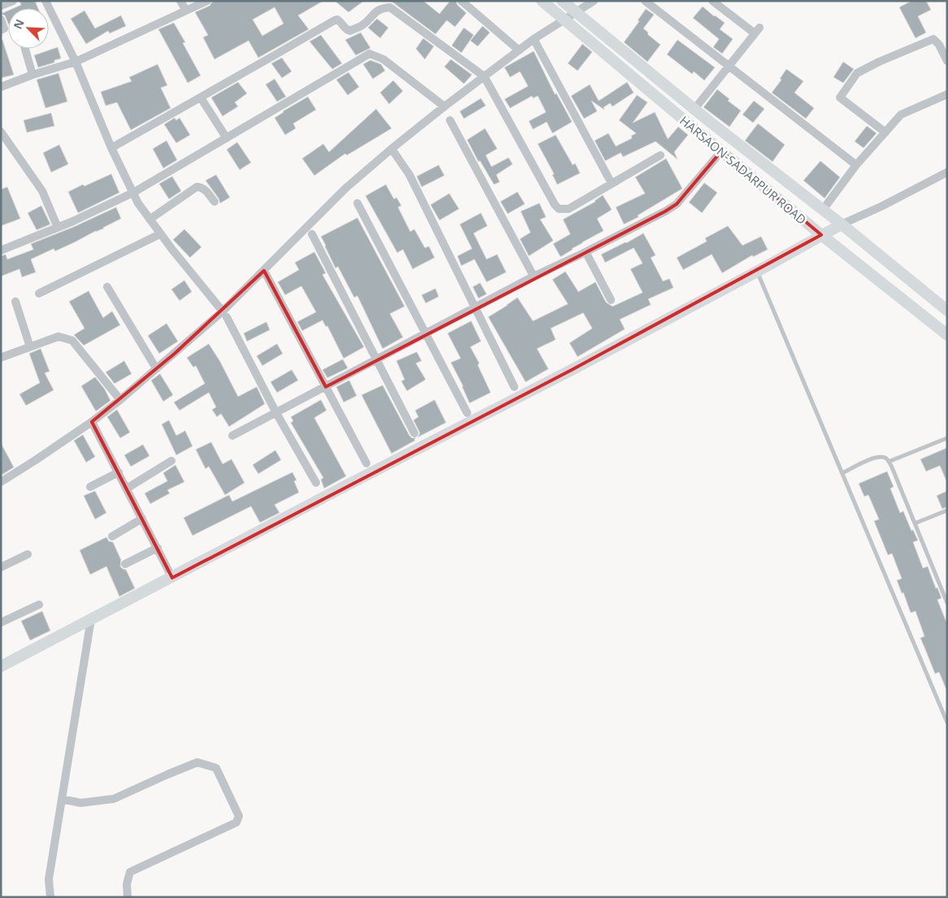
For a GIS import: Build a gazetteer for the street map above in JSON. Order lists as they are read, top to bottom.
{
  "streets": {
    "street": ["HARSAON-SADARPUR ROAD"]
  },
  "north": "top left"
}
